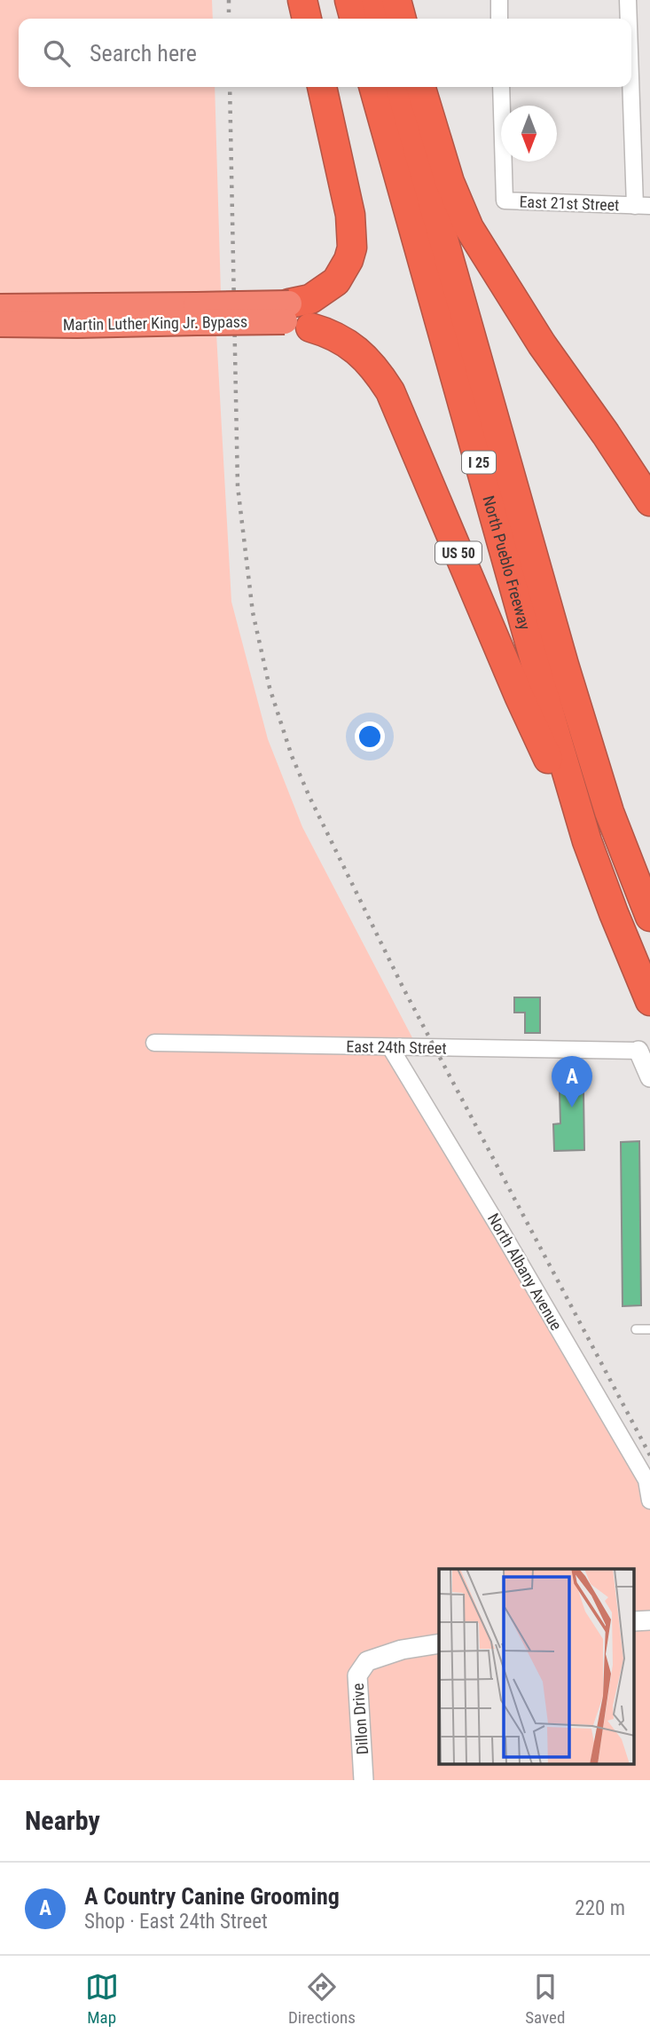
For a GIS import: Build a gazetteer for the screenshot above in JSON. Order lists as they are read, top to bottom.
{
  "streets": {
    "highway": [
      "Martin Luther King Jr. Bypass",
      "I 25",
      "US 50",
      "North Pueblo Freeway"
    ],
    "street": [
      "East 21st Street",
      "East 24th Street",
      "North Albany Avenue",
      "Dillon Drive"
    ]
  },
  "crossings": [
    ["Martin Luther King Jr. Bypass", "US 50"],
    ["US 50", "North Pueblo Freeway"],
    ["East 24th Street", "North Albany Avenue"]
  ],
  "north": "bottom",
  "page": {
    "search": "Search here",
    "pins": "A",
    "heading": "Nearby",
    "list": [
      {
        "mark": "A",
        "name": "A Country Canine Grooming",
        "note": "Shop · East 24th Street",
        "value": "220 m"
      }
    ],
    "nav": ["Map", "Directions", "Saved"]
  }
}
